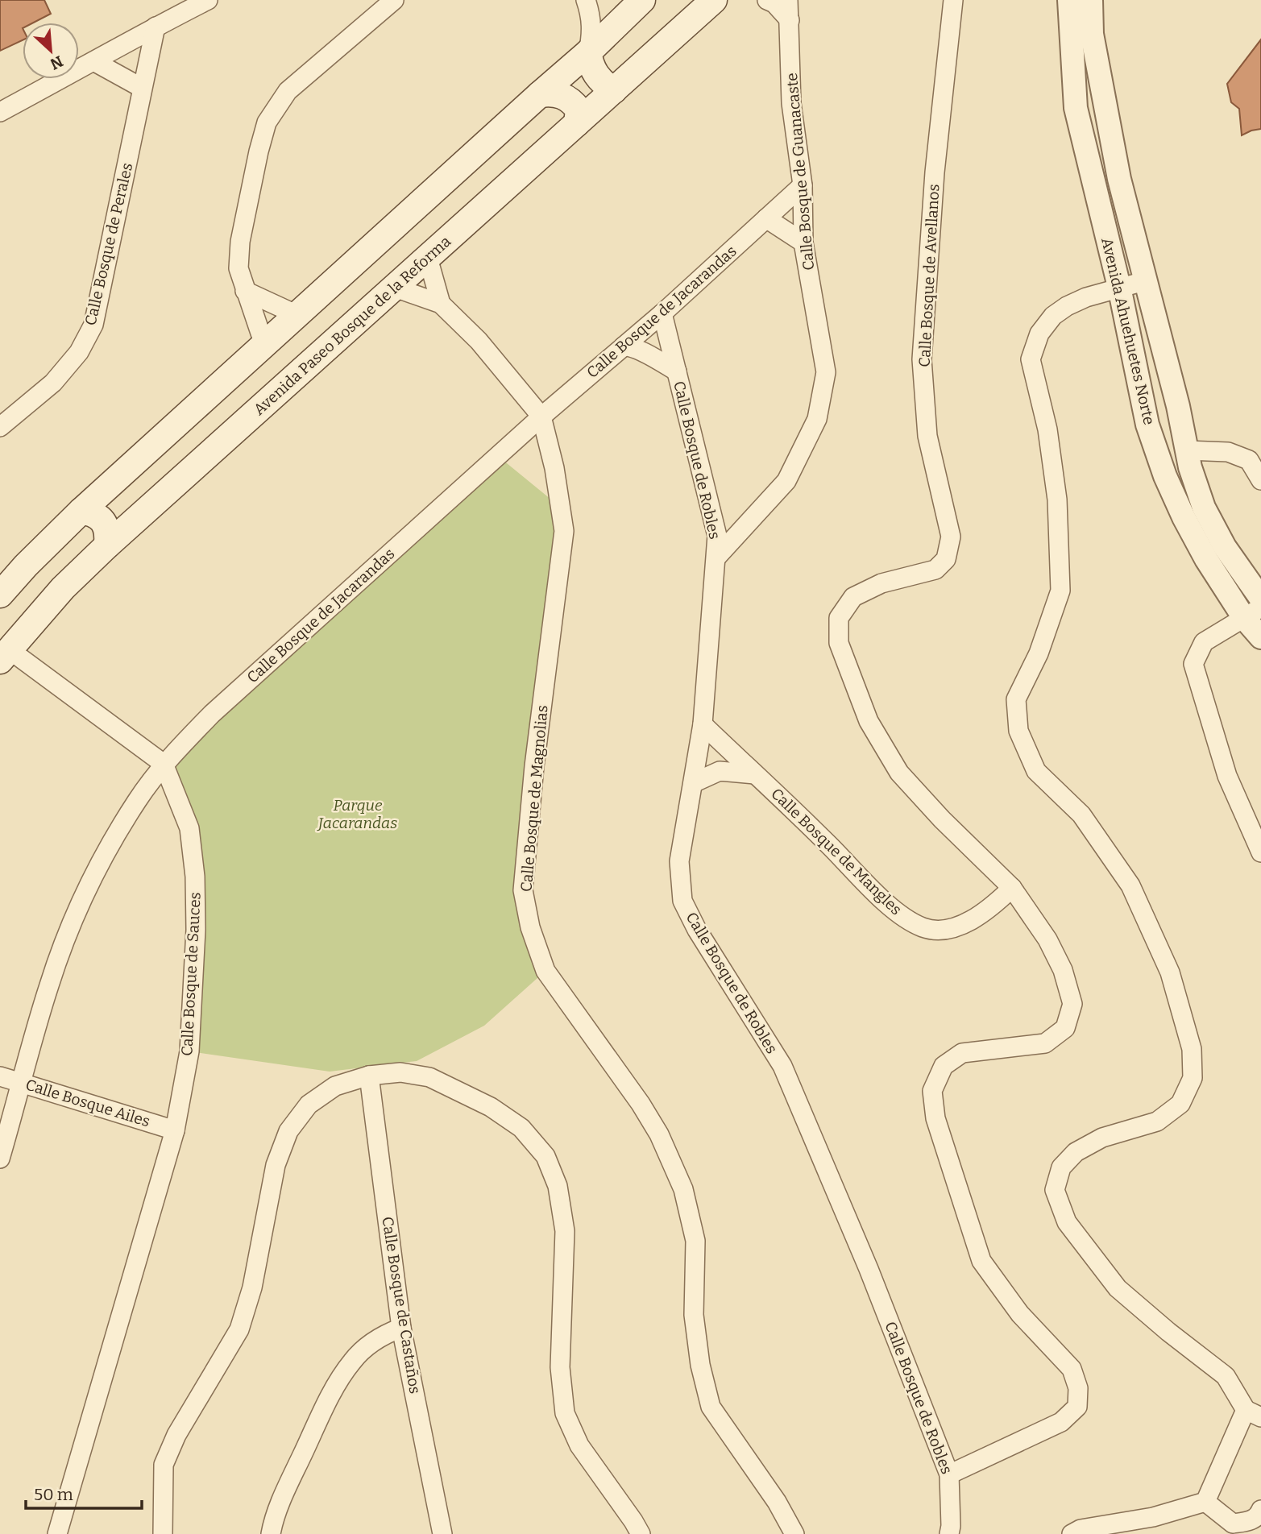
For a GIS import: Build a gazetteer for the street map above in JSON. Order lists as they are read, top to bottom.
{
  "streets": {
    "main road": ["Avenida Paseo Bosque de la Reforma"],
    "street": [
      "Calle Bosque de Guanacaste",
      "Calle Bosque de Perales",
      "Calle Bosque de Avellanos",
      "Calle Bosque de Jacarandas",
      "Avenida Ahuehuetes Norte",
      "Calle Bosque de Robles",
      "Calle Bosque de Magnolias",
      "Calle Bosque de Mangles",
      "Calle Bosque de Sauces",
      "Calle Bosque Ailes",
      "Calle Bosque de Castaños"
    ]
  },
  "crossings": [
    ["Calle Bosque de Guanacaste", "Calle Bosque de Jacarandas"],
    ["Calle Bosque de Guanacaste", "Calle Bosque de Robles"],
    ["Calle Bosque de Avellanos", "Calle Bosque de Robles"],
    ["Calle Bosque de Avellanos", "Calle Bosque de Mangles"],
    ["Calle Bosque de Jacarandas", "Calle Bosque de Robles"],
    ["Calle Bosque de Jacarandas", "Calle Bosque de Magnolias"],
    ["Calle Bosque de Jacarandas", "Calle Bosque de Sauces"],
    ["Calle Bosque de Jacarandas", "Calle Bosque Ailes"],
    ["Avenida Paseo Bosque de la Reforma", "Calle Bosque de Magnolias"],
    ["Calle Bosque de Robles", "Calle Bosque de Mangles"],
    ["Calle Bosque de Sauces", "Calle Bosque Ailes"]
  ],
  "parks": ["Parque Jacarandas"],
  "scale_bar": "50 m",
  "north": "bottom right"
}
